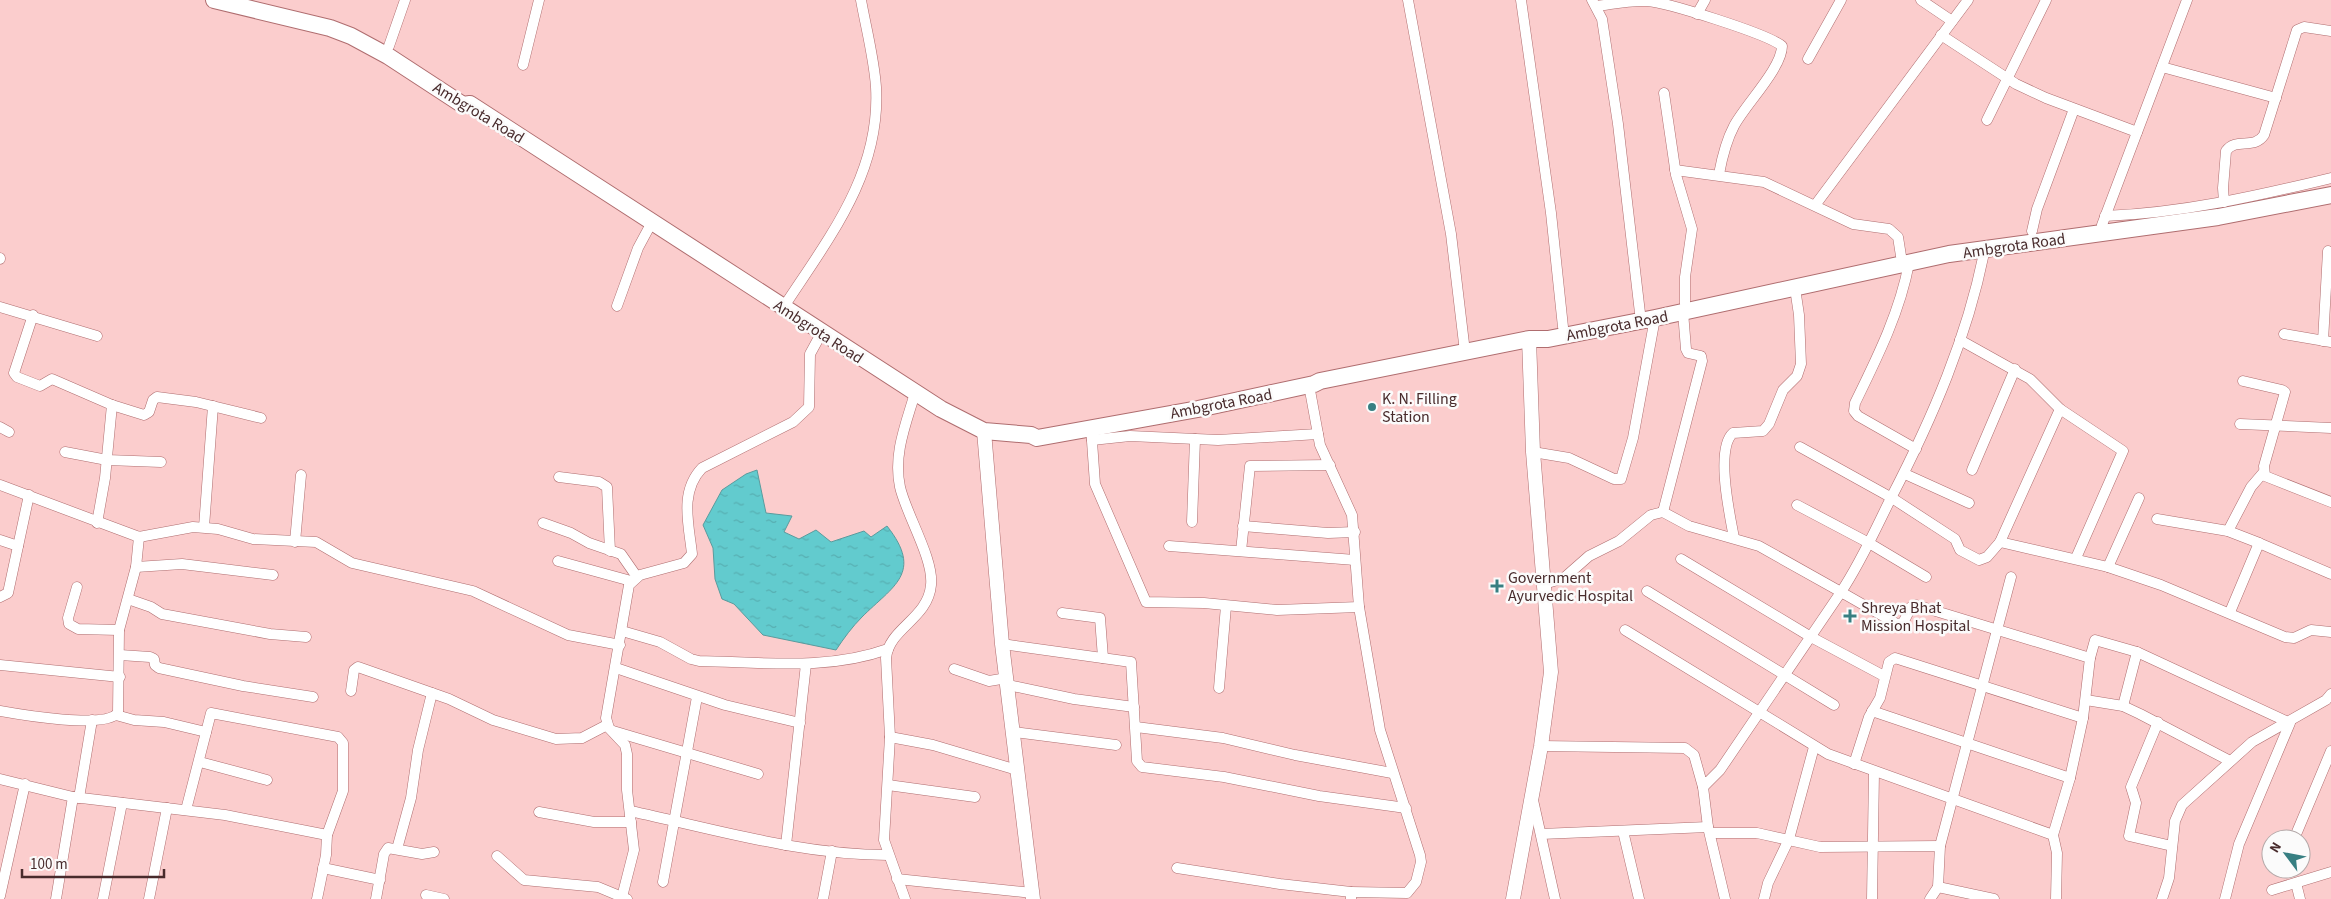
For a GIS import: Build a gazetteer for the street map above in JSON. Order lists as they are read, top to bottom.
{
  "streets": {
    "main road": ["Ambgrota Road"]
  },
  "places": {
    "other": ["K. N. Filling Station"],
    "health": ["Government Ayurvedic Hospital", "Shreya Bhat Mission Hospital"]
  },
  "scale_bar": "100 m",
  "north": "top left"
}
